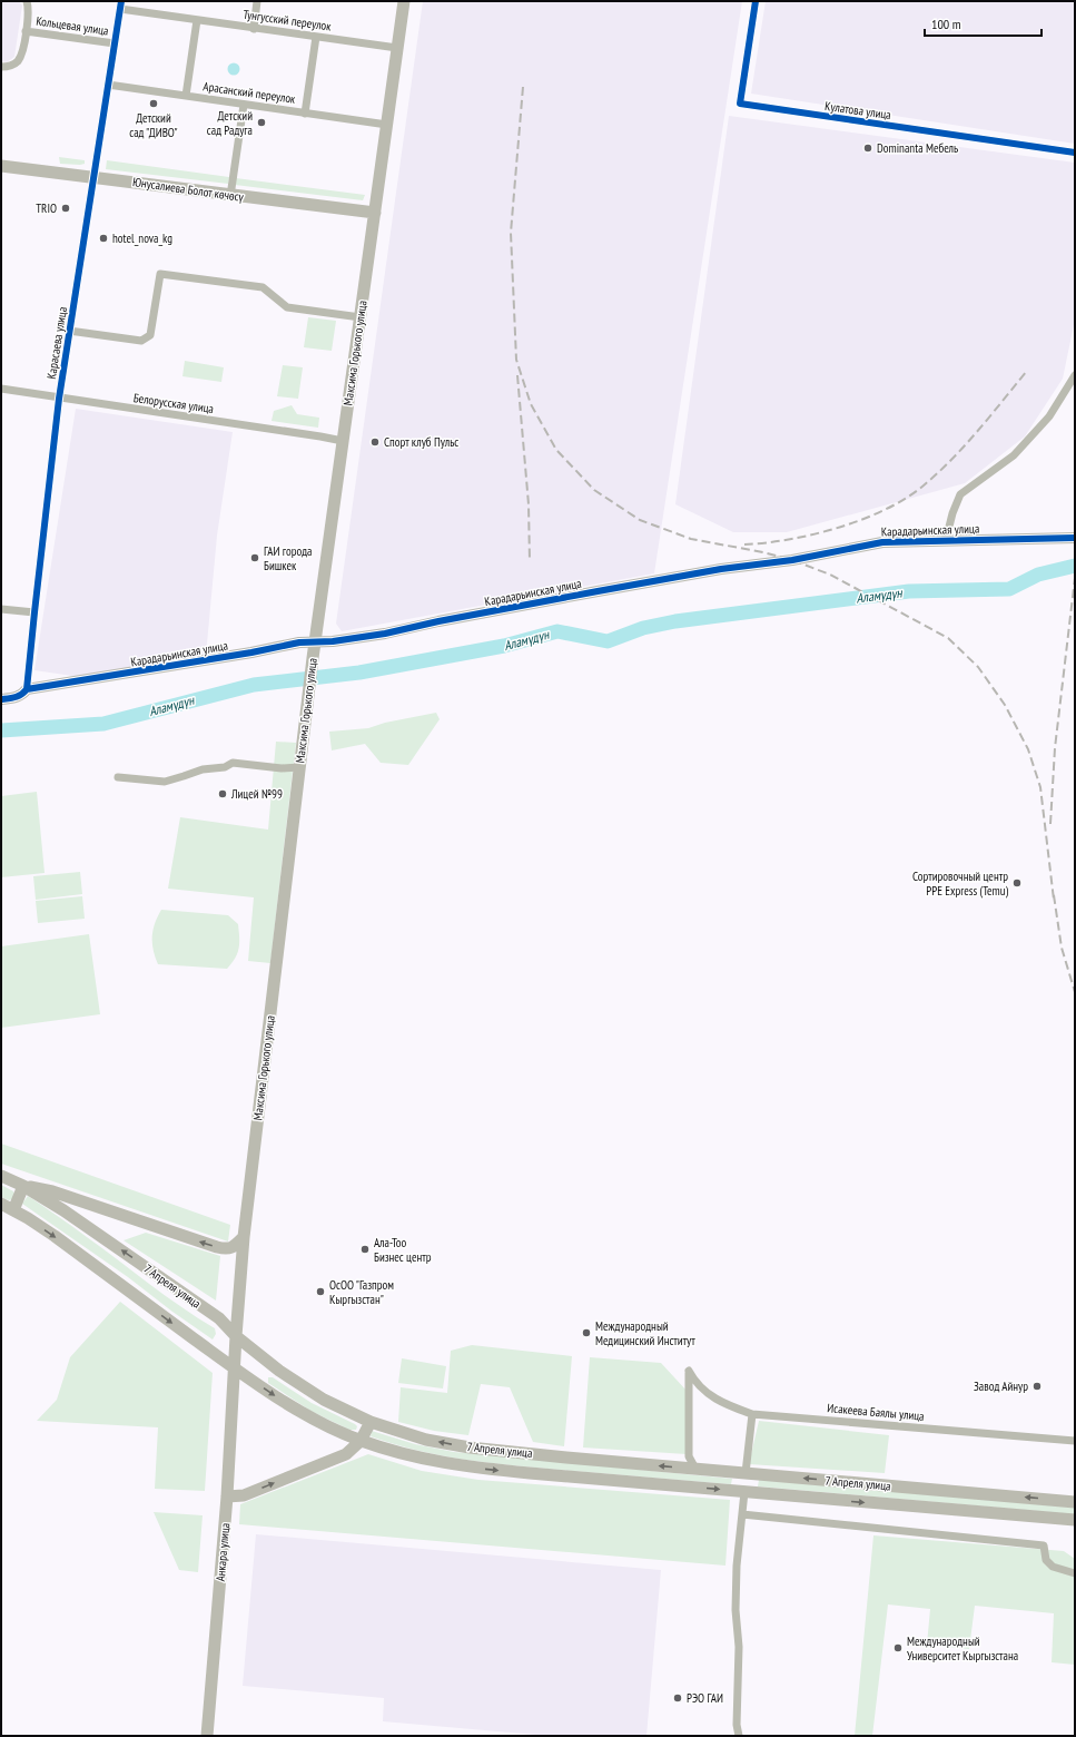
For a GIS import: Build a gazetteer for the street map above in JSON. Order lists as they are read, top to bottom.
{
  "streets": {
    "main road": [
      "Юнусалиева Болот көчөсү",
      "Максима Горького улица",
      "7 Апреля улица",
      "Анкара улица"
    ],
    "street": [
      "Тунгусский переулок",
      "Кольцевая улица",
      "Арасанский переулок",
      "Кулатова улица",
      "Карасаева улица",
      "Белорусская улица",
      "Карадарьинская улица",
      "Исакеева Баялы улица"
    ]
  },
  "crossings": [
    ["Тунгусский переулок", "Карасаева улица"],
    ["Тунгусский переулок", "Максима Горького улица"],
    ["Кольцевая улица", "Карасаева улица"],
    ["Арасанский переулок", "Карасаева улица"],
    ["Арасанский переулок", "Максима Горького улица"],
    ["Юнусалиева Болот көчөсү", "Карасаева улица"],
    ["Юнусалиева Болот көчөсү", "Максима Горького улица"],
    ["Карасаева улица", "Белорусская улица"],
    ["Карасаева улица", "Карадарьинская улица"],
    ["Максима Горького улица", "Белорусская улица"],
    ["Максима Горького улица", "Карадарьинская улица"],
    ["Максима Горького улица", "7 Апреля улица"],
    ["Максима Горького улица", "Анкара улица"],
    ["7 Апреля улица", "Исакеева Баялы улица"],
    ["7 Апреля улица", "Анкара улица"]
  ],
  "water": ["Аламүдүн"],
  "places": [
    "Детский сад \"ДИВО\"",
    "Детский сад Радуга",
    "Dominanta Мебель",
    "TRIO",
    "hotel_nova_kg",
    "Спорт клуб Пульс",
    "ГАИ города Бишкек",
    "Лицей №99",
    "Сортировочный центр PPE Express (Temu)",
    "Ала-Тоо Бизнес центр",
    "ОсОО \"Газпром Кыргызстан\"",
    "Международный Медицинский Институт",
    "Завод Айнур",
    "Международный Университет Кыргызстана",
    "РЭО ГАИ"
  ],
  "scale_bar": "100 m"
}
